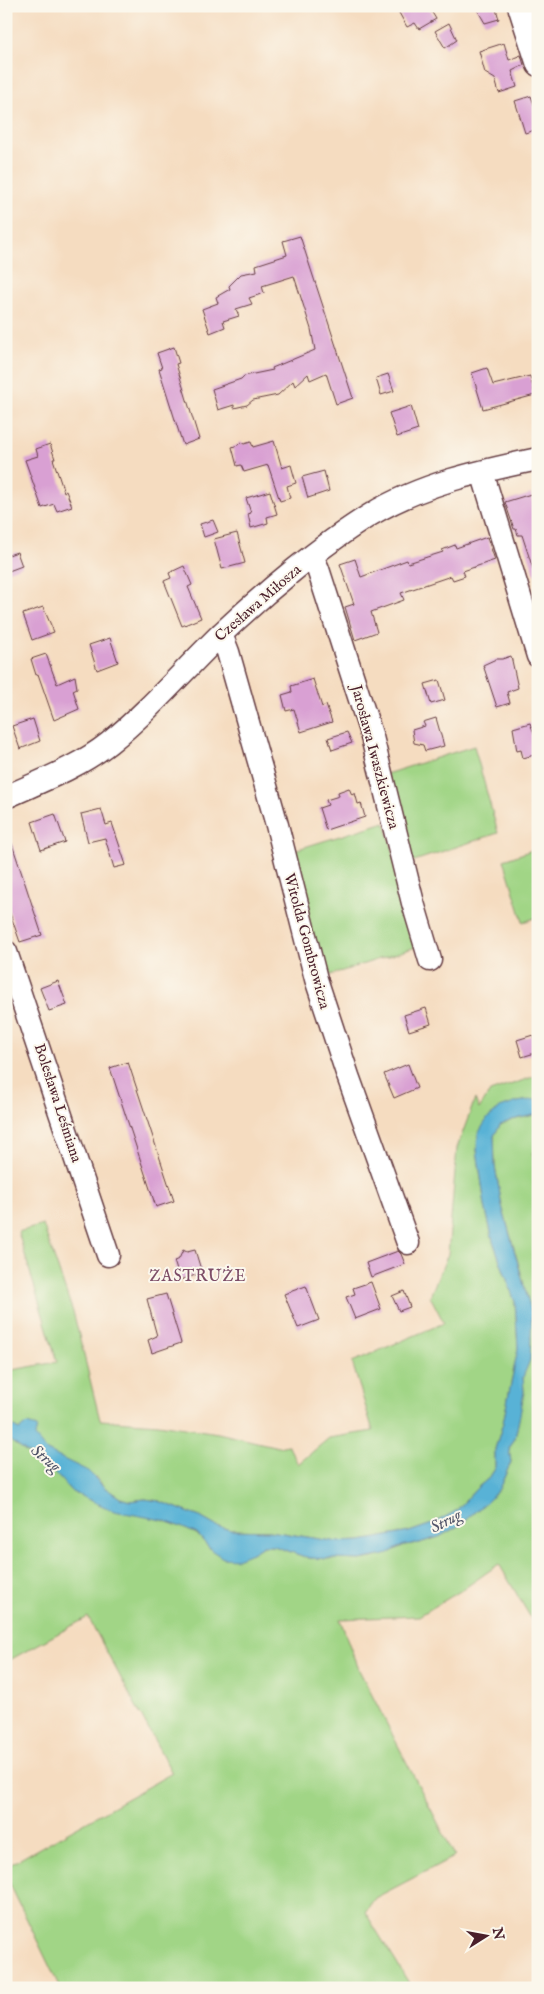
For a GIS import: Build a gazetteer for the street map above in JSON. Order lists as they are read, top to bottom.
{
  "streets": {
    "street": [
      "Czesława Miłosza",
      "Jarosława Iwaszkiewicza",
      "Witolda Gombrowicza",
      "Bolesława Leśmiana"
    ]
  },
  "crossings": [
    ["Czesława Miłosza", "Jarosława Iwaszkiewicza"],
    ["Czesława Miłosza", "Witolda Gombrowicza"]
  ],
  "districts": ["ZASTRUŻE"],
  "water": ["Strug"],
  "north": "right"
}
